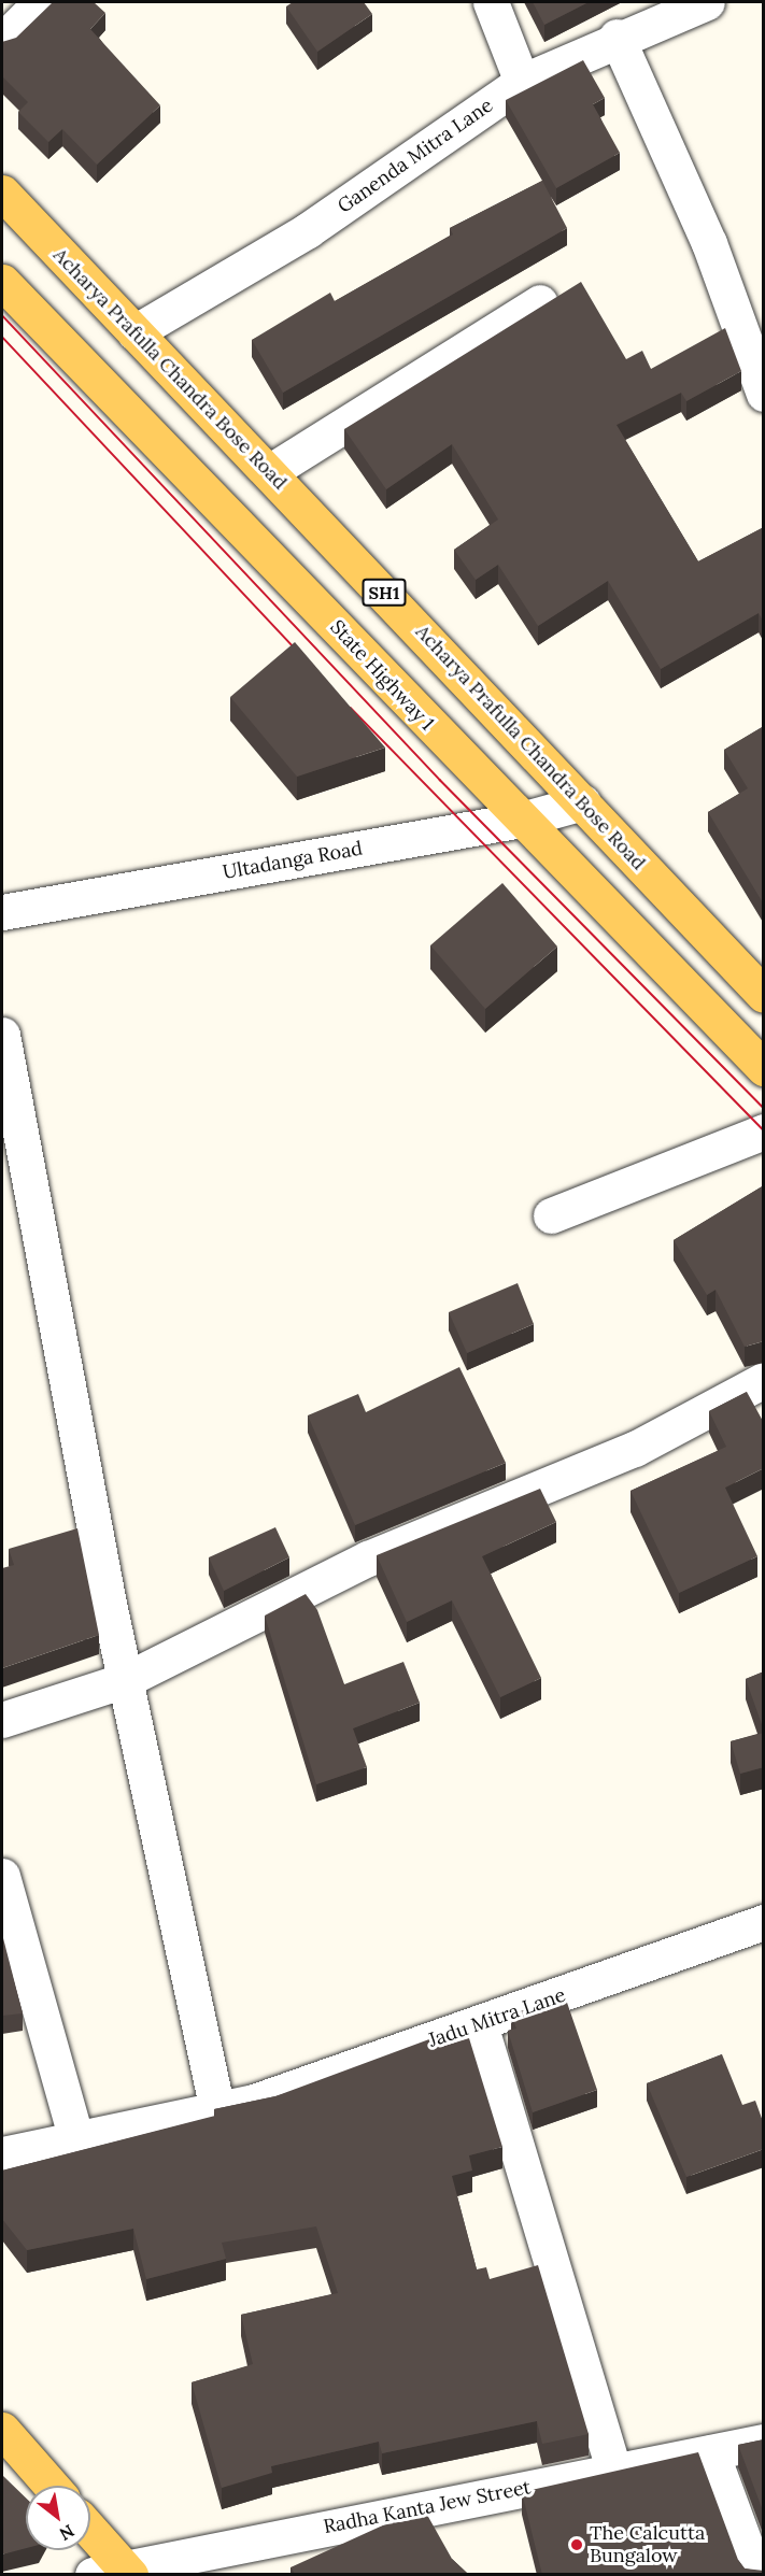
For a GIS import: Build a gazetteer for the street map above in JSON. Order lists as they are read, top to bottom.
{
  "streets": {
    "main road": ["Acharya Prafulla Chandra Bose Road", "SH1", "State Highway 1"],
    "street": [
      "Ganenda Mitra Lane",
      "Ultadanga Road",
      "Jadu Mitra Lane",
      "Radha Kanta Jew Street"
    ]
  },
  "crossings": [
    ["Ganenda Mitra Lane", "Acharya Prafulla Chandra Bose Road"],
    ["Acharya Prafulla Chandra Bose Road", "Ultadanga Road"],
    ["State Highway 1", "Ultadanga Road"]
  ],
  "places": ["The Calcutta Bungalow"],
  "north": "bottom right"
}
